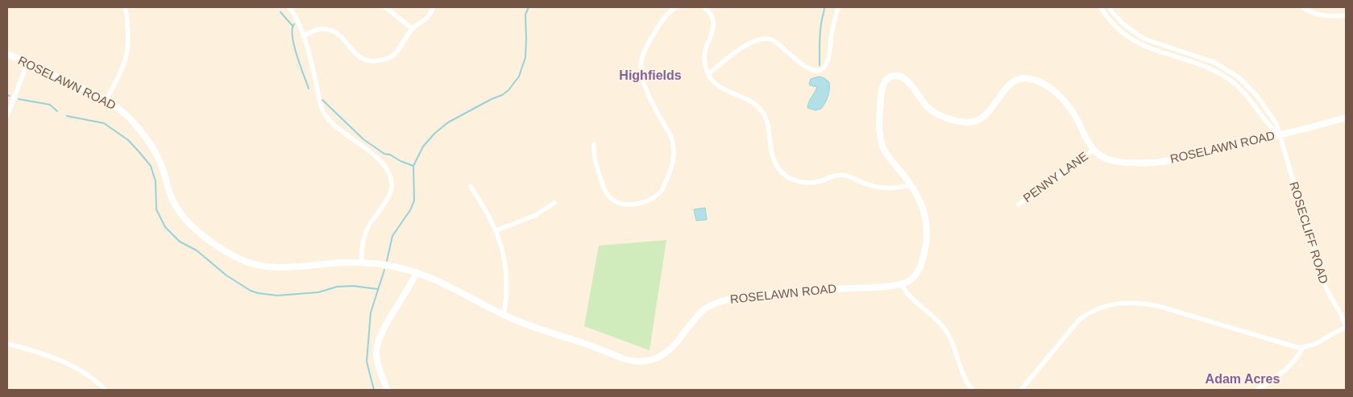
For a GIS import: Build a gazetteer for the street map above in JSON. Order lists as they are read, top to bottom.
{
  "streets": {
    "street": ["ROSELAWN ROAD", "PENNY LANE", "ROSECLIFF ROAD"]
  },
  "crossings": [
    ["ROSELAWN ROAD", "PENNY LANE"],
    ["ROSELAWN ROAD", "ROSECLIFF ROAD"]
  ],
  "districts": ["Highfields", "Adam Acres"]
}
